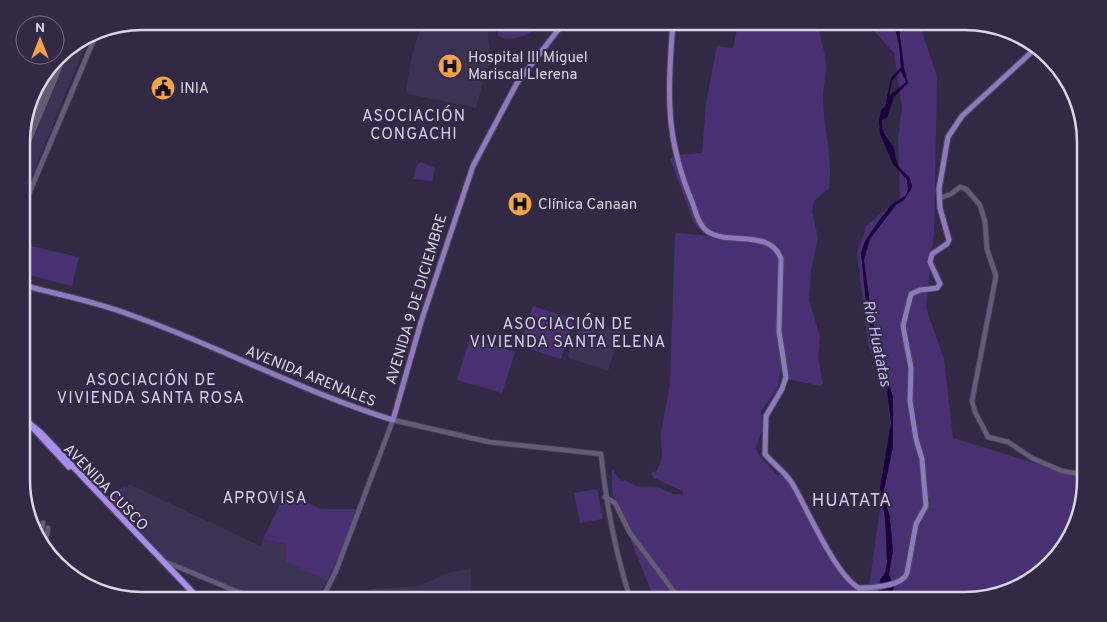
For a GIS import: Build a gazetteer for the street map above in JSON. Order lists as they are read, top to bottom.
{
  "streets": {
    "highway": ["AVENIDA CUSCO"],
    "main road": ["AVENIDA 9 DE DICIEMBRE", "AVENIDA ARENALES"]
  },
  "crossings": [
    ["AVENIDA 9 DE DICIEMBRE", "AVENIDA ARENALES"]
  ],
  "districts": [
    "ASOCIACIÓN CONGACHI",
    "ASOCIACIÓN DE VIVIENDA SANTA ELENA",
    "ASOCIACIÓN DE VIVIENDA SANTA ROSA",
    "APROVISA",
    "HUATATA"
  ],
  "water": ["Rio Huatatas"],
  "places": {
    "hospital": ["Hospital III Miguel Mariscal Llerena", "Clínica Canaan"],
    "public building": ["INIA"]
  },
  "north": "top"
}
